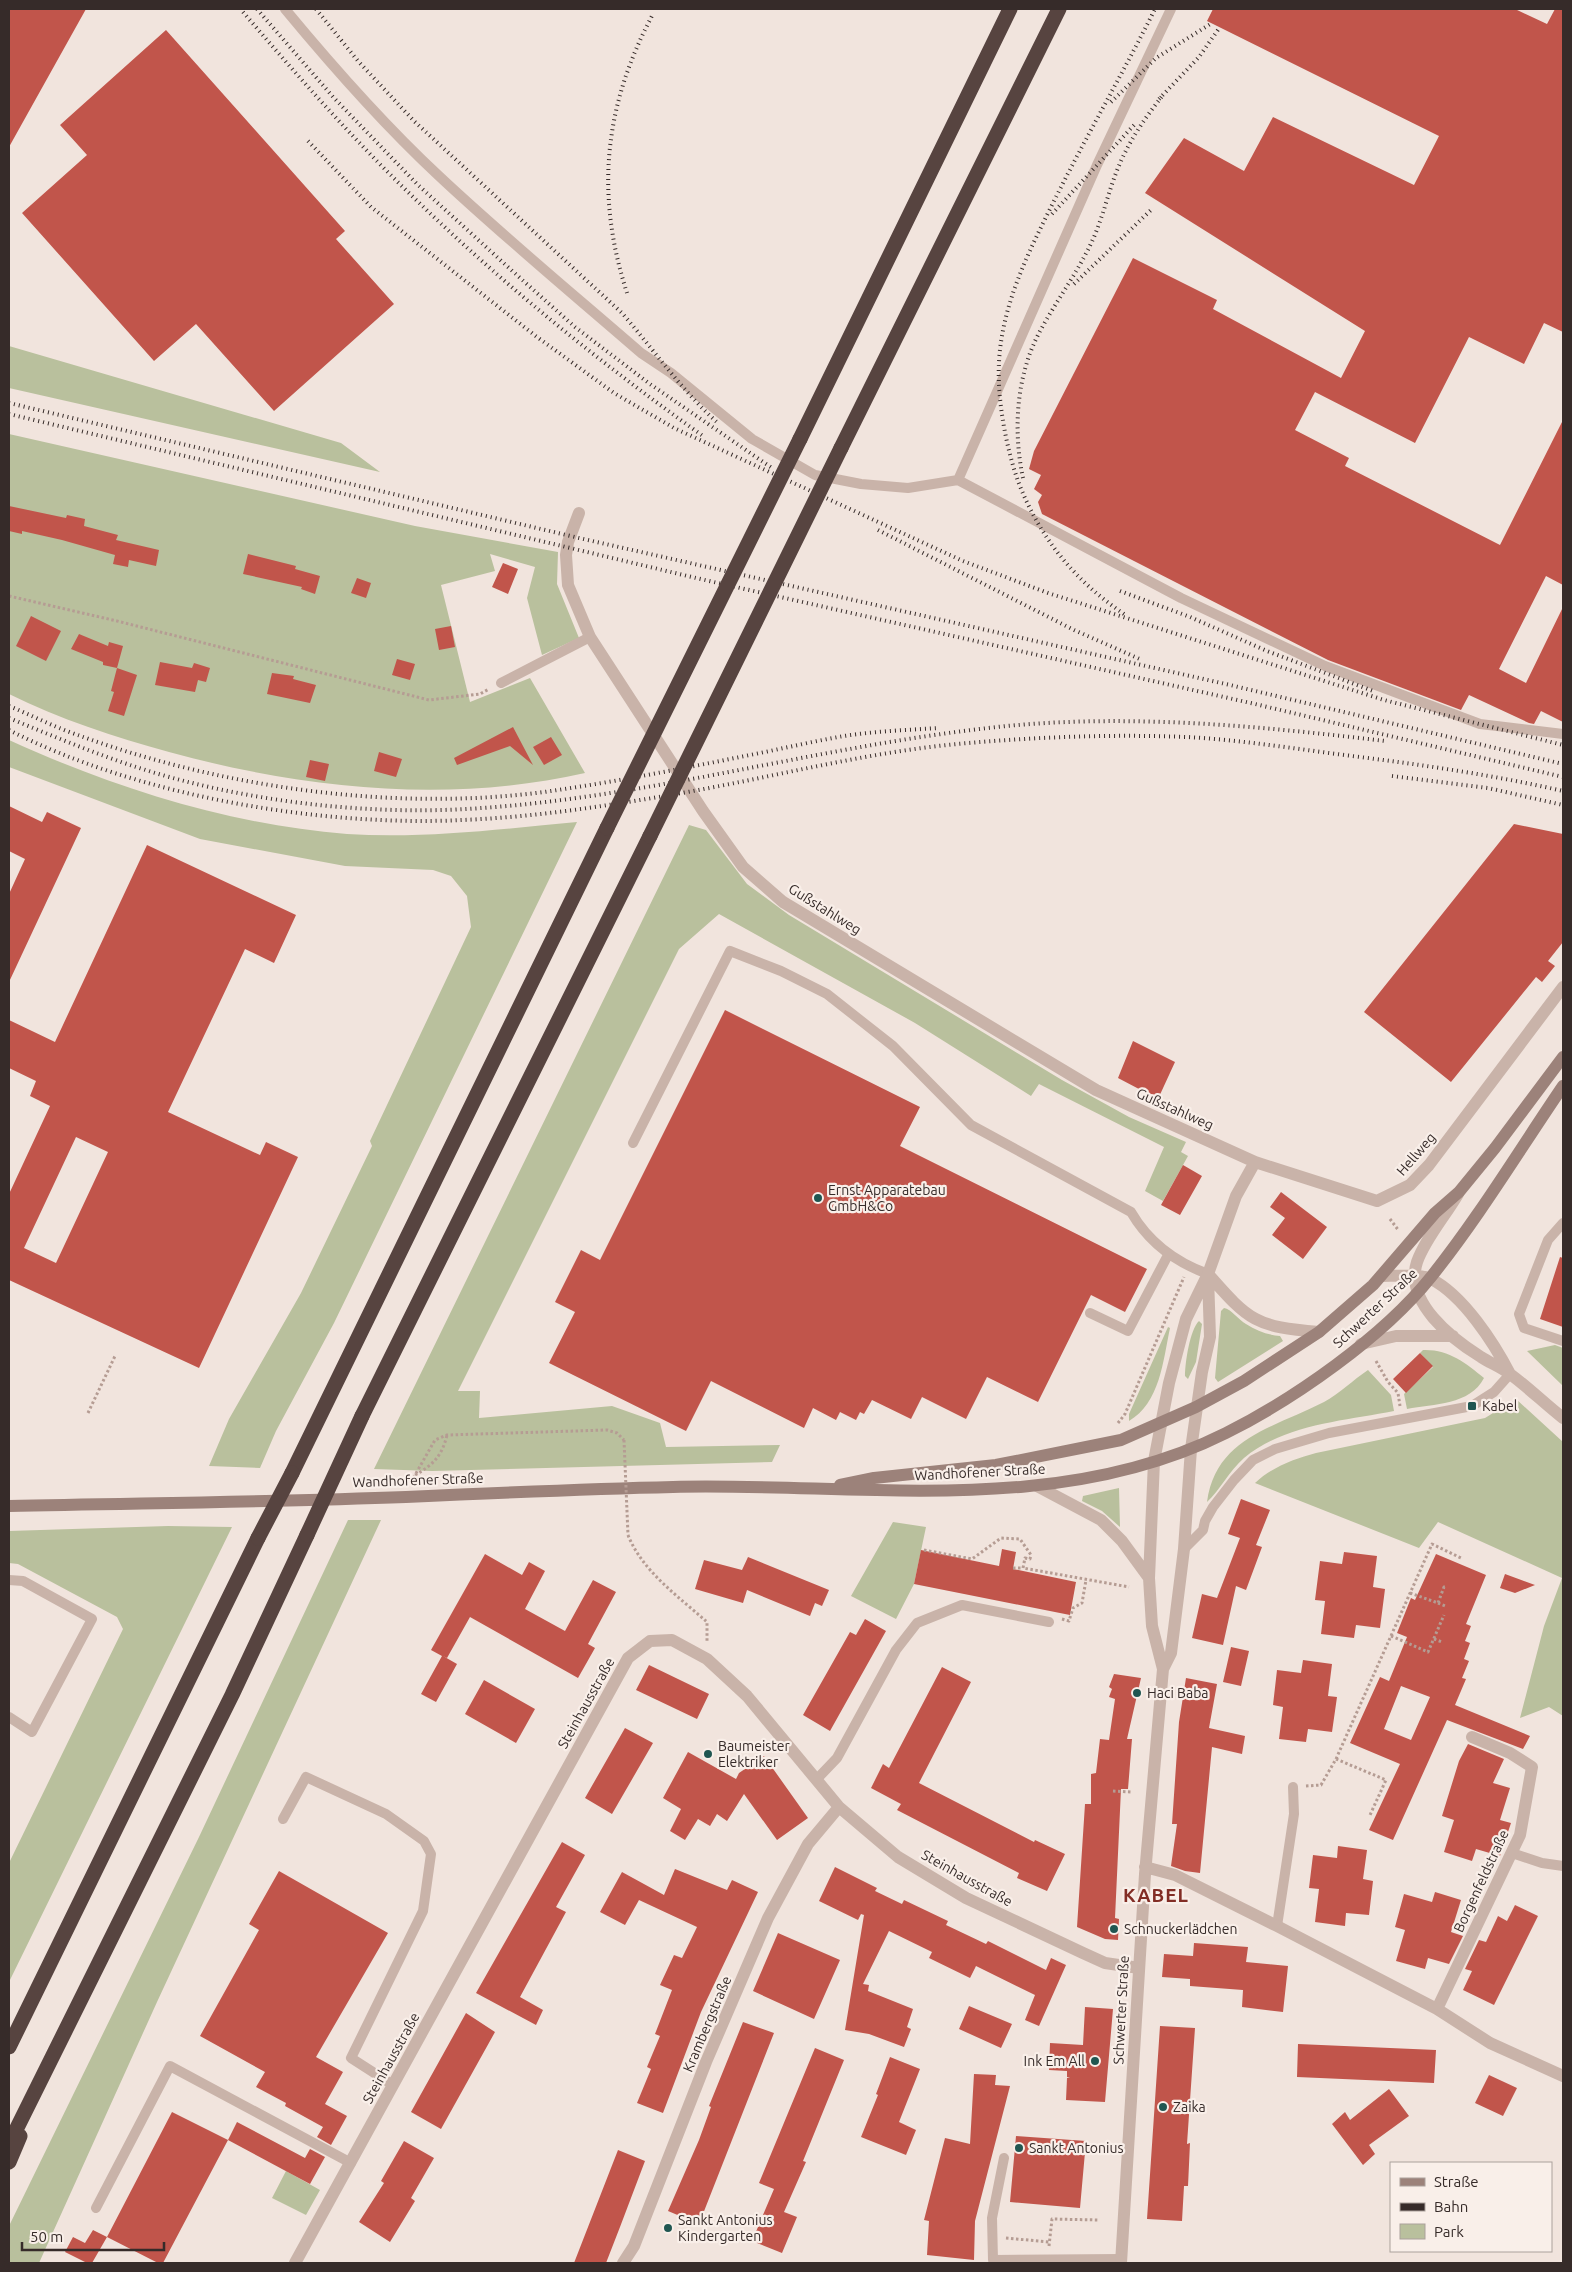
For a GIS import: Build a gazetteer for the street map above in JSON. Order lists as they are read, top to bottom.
{
  "streets": {
    "main road": ["Schwerter Straße", "Wandhofener Straße"],
    "street": [
      "Gußstahlweg",
      "Hellweg",
      "Steinhausstraße",
      "Borgenfeldstraße",
      "Krambergstraße"
    ]
  },
  "crossings": [
    ["Gußstahlweg", "Hellweg"],
    ["Schwerter Straße", "Wandhofener Straße"],
    ["Schwerter Straße", "Steinhausstraße"],
    ["Steinhausstraße", "Krambergstraße"]
  ],
  "districts": ["KABEL"],
  "places": {
    "other": [
      "Ernst Apparatebau GmbH&Co",
      "Haci Baba",
      "Baumeister Elektriker",
      "Schnuckerlädchen",
      "Ink Em All",
      "Zaika",
      "Sankt Antonius",
      "Sankt Antonius Kindergarten"
    ],
    "transit": ["Kabel"]
  },
  "legend": ["Straße", "Bahn", "Park"],
  "scale_bar": "50 m"
}
